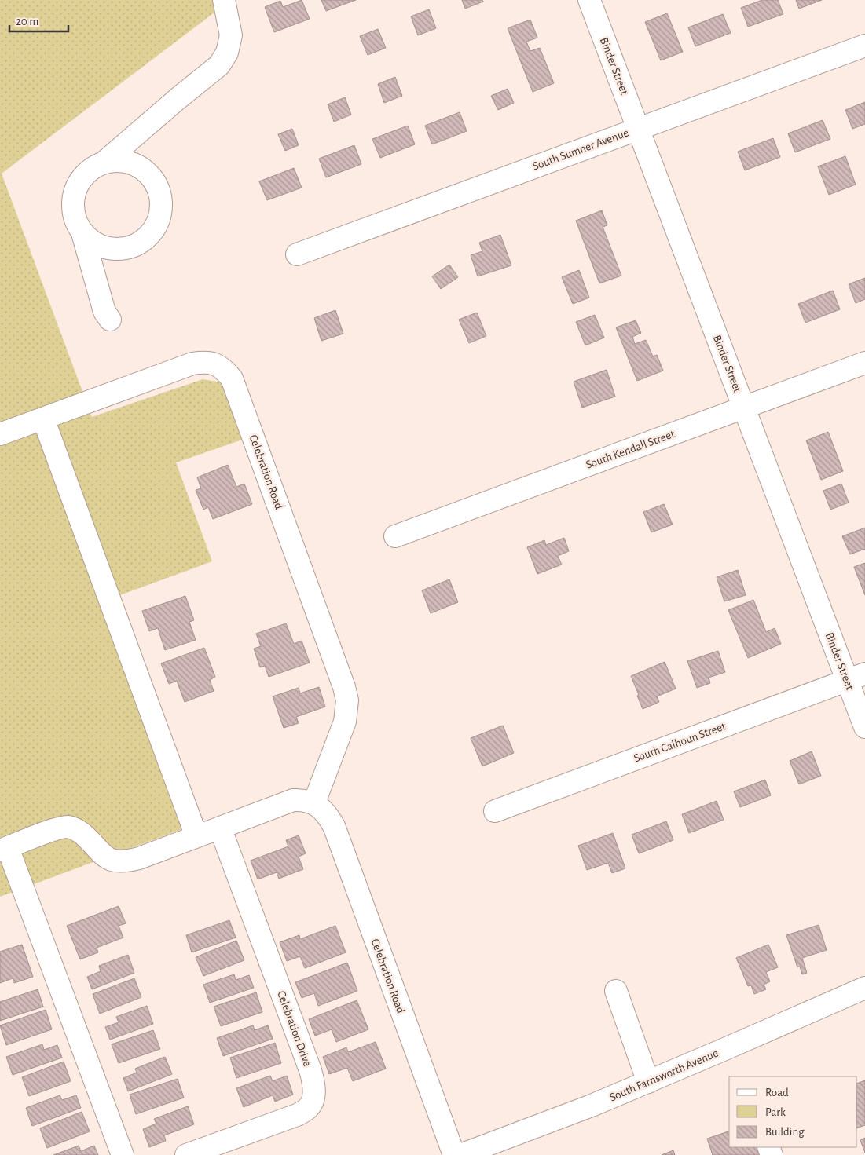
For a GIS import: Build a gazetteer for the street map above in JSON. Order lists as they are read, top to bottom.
{
  "streets": {
    "street": [
      "Binder Street",
      "South Sumner Avenue",
      "South Kendall Street",
      "Celebration Road",
      "South Calhoun Street",
      "Celebration Drive",
      "South Farnsworth Avenue"
    ]
  },
  "crossings": [
    ["Binder Street", "South Sumner Avenue"],
    ["Binder Street", "South Kendall Street"],
    ["Binder Street", "South Calhoun Street"]
  ],
  "legend": ["Road", "Park", "Building"],
  "scale_bar": "20 m"
}
